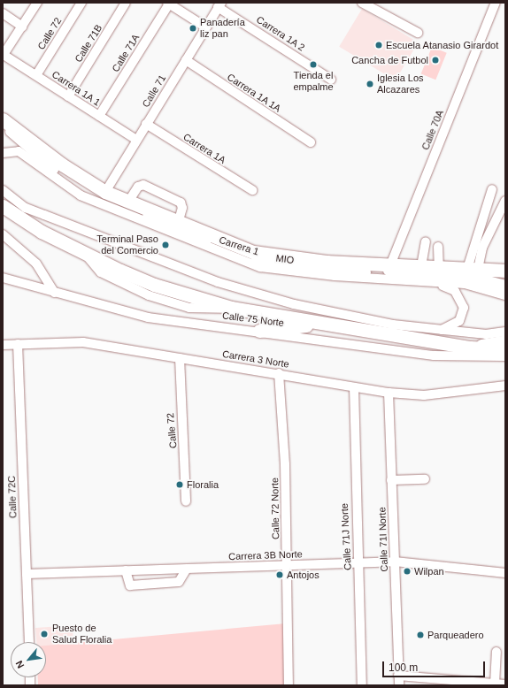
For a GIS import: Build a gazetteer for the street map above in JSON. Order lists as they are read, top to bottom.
{
  "streets": {
    "highway": ["Carrera 1"],
    "street": [
      "Calle 72",
      "Carrera 1A 2",
      "Calle 71B",
      "Calle 71A",
      "Carrera 1A 1",
      "Calle 71",
      "Carrera 1A 1A",
      "Calle 70A",
      "Carrera 1A",
      "MIO",
      "Calle 75 Norte",
      "Carrera 3 Norte",
      "Calle 72C",
      "Calle 72 Norte",
      "Calle 71J Norte",
      "Calle 71I Norte",
      "Carrera 3B Norte"
    ]
  },
  "crossings": [
    ["Calle 72", "Carrera 1A 1"],
    ["Calle 72", "Carrera 3 Norte"],
    ["Carrera 1A 2", "Calle 71"],
    ["Calle 71B", "Carrera 1A 1"],
    ["Calle 71A", "Carrera 1A 1"],
    ["Carrera 1A 1", "Calle 71"],
    ["Calle 71", "Carrera 1A 1A"],
    ["Calle 71", "Carrera 1A"],
    ["Calle 71", "Carrera 1"],
    ["Carrera 3 Norte", "Calle 72C"],
    ["Carrera 3 Norte", "Calle 72 Norte"],
    ["Carrera 3 Norte", "Calle 71J Norte"],
    ["Carrera 3 Norte", "Calle 71I Norte"],
    ["Calle 72C", "Carrera 3B Norte"],
    ["Calle 72 Norte", "Carrera 3B Norte"],
    ["Calle 71J Norte", "Carrera 3B Norte"],
    ["Calle 71I Norte", "Carrera 3B Norte"]
  ],
  "places": [
    "Panadería liz pan",
    "Escuela Atanasio Girardot",
    "Cancha de Futbol",
    "Tienda el empalme",
    "Iglesia Los Alcazares",
    "Terminal Paso del Comercio",
    "Floralia",
    "Wilpan",
    "Antojos",
    "Puesto de Salud Floralia",
    "Parqueadero"
  ],
  "scale_bar": "100 m",
  "north": "bottom left"
}
